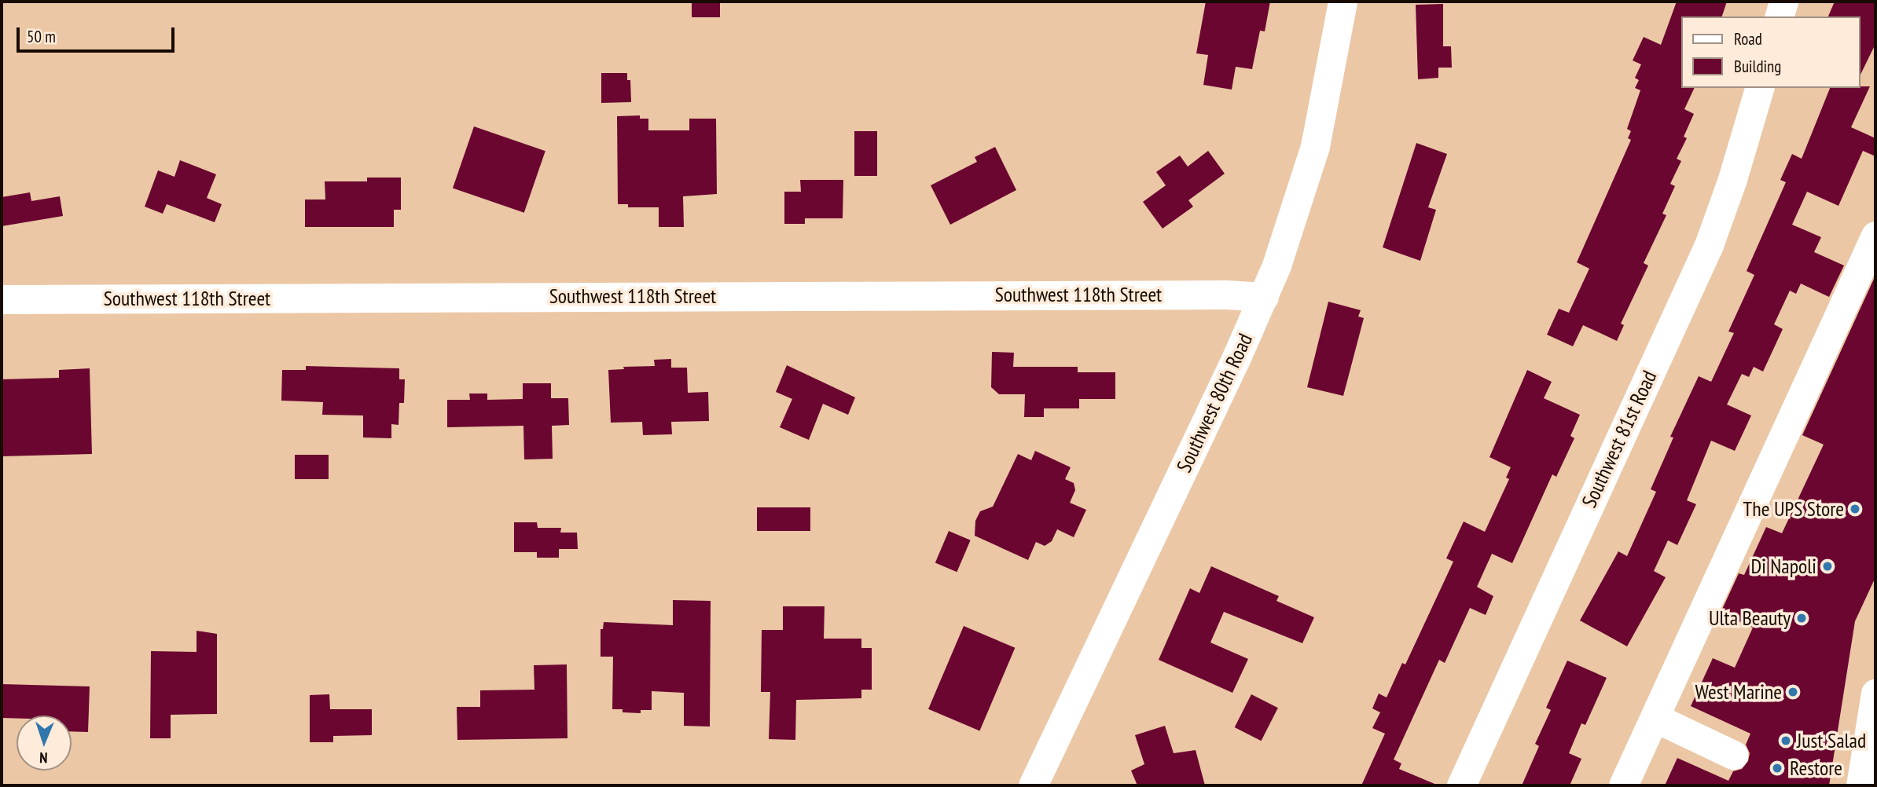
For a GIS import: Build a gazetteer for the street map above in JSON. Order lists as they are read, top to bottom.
{
  "streets": {
    "street": ["Southwest 118th Street", "Southwest 80th Road", "Southwest 81st Road"]
  },
  "crossings": [
    ["Southwest 118th Street", "Southwest 80th Road"]
  ],
  "places": [
    "The UPS Store",
    "Di Napoli",
    "Ulta Beauty",
    "West Marine",
    "Just Salad",
    "Restore"
  ],
  "legend": ["Road", "Building"],
  "scale_bar": "50 m",
  "north": "bottom"
}
